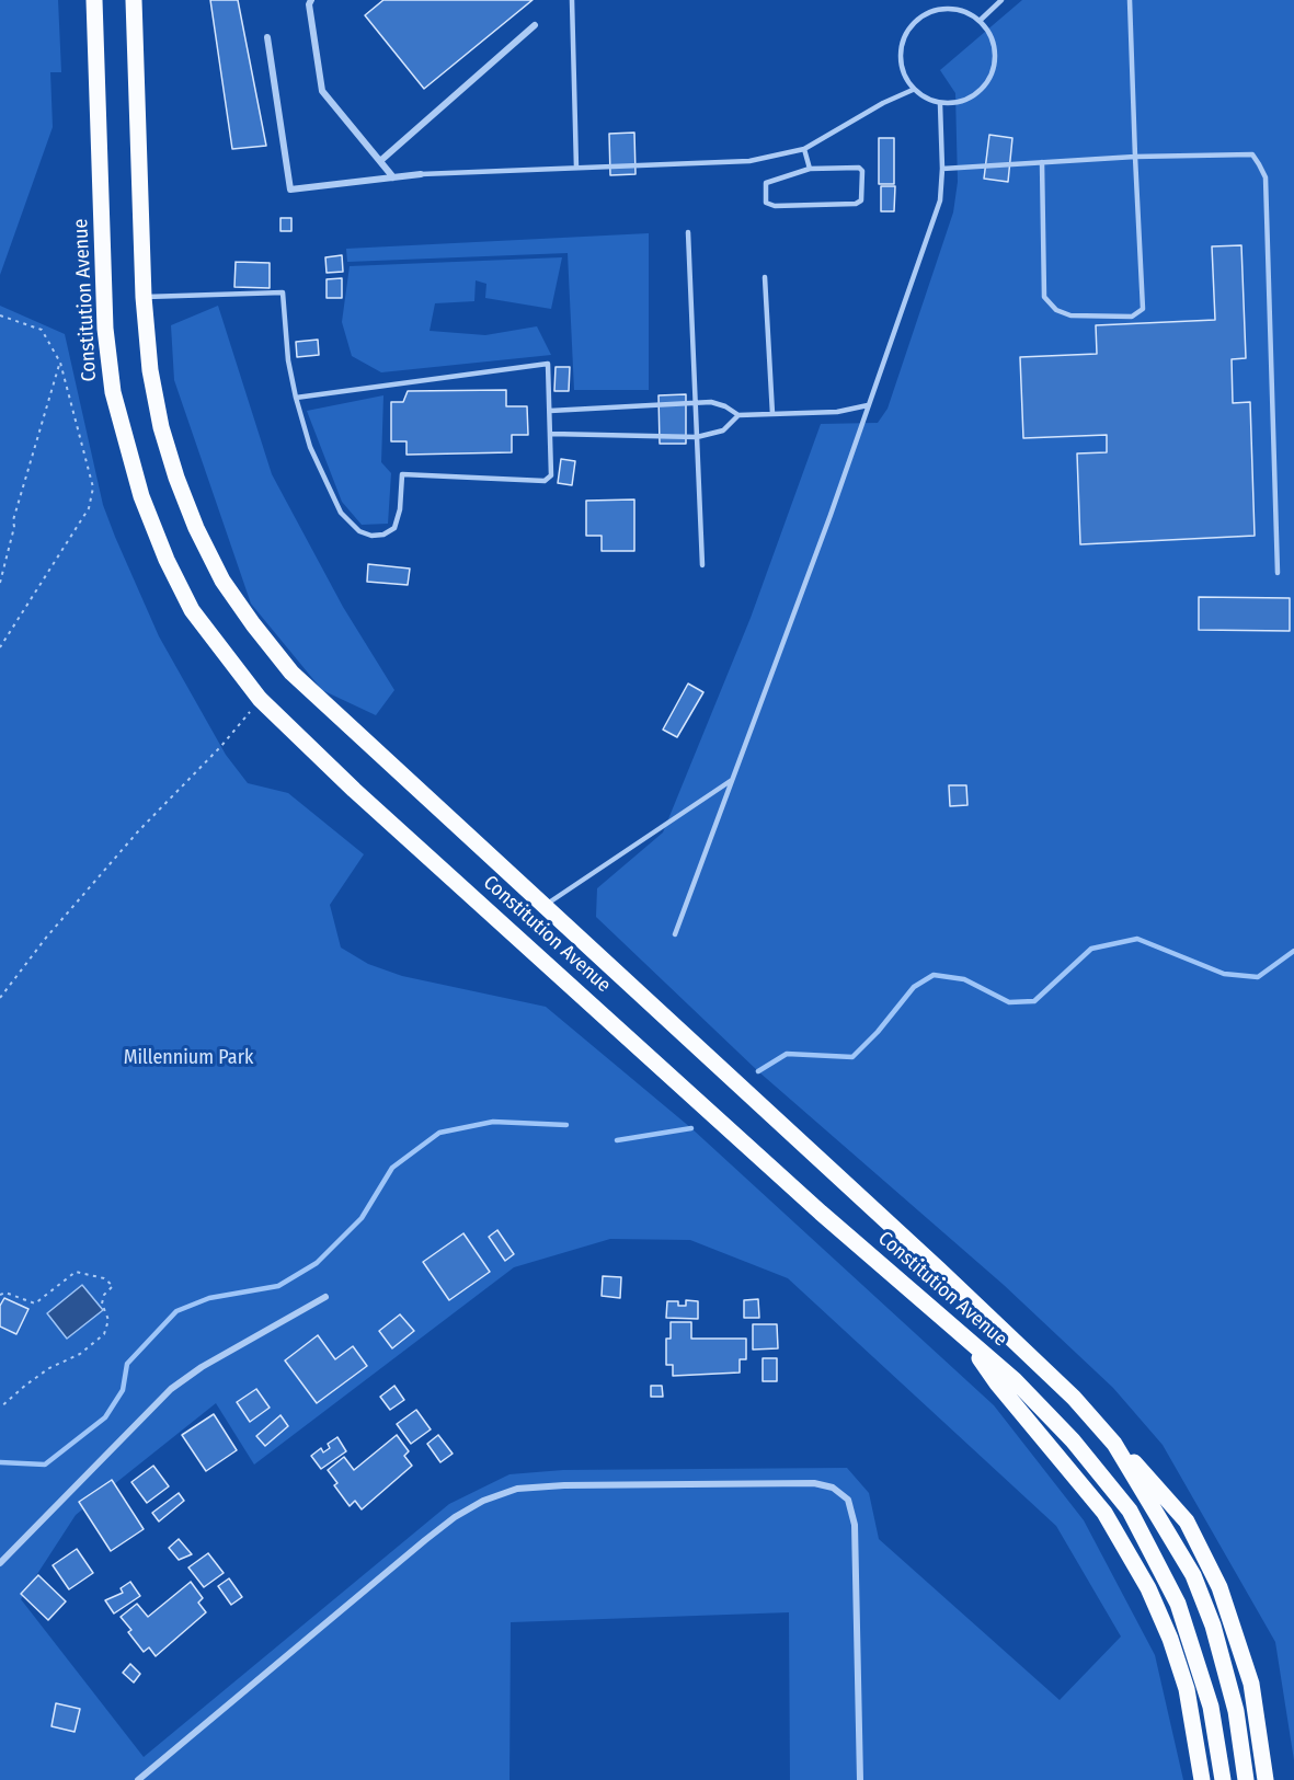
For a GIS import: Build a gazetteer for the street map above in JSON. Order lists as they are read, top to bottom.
{
  "streets": {
    "main road": ["Constitution Avenue"]
  },
  "parks": ["Millennium Park"]
}
